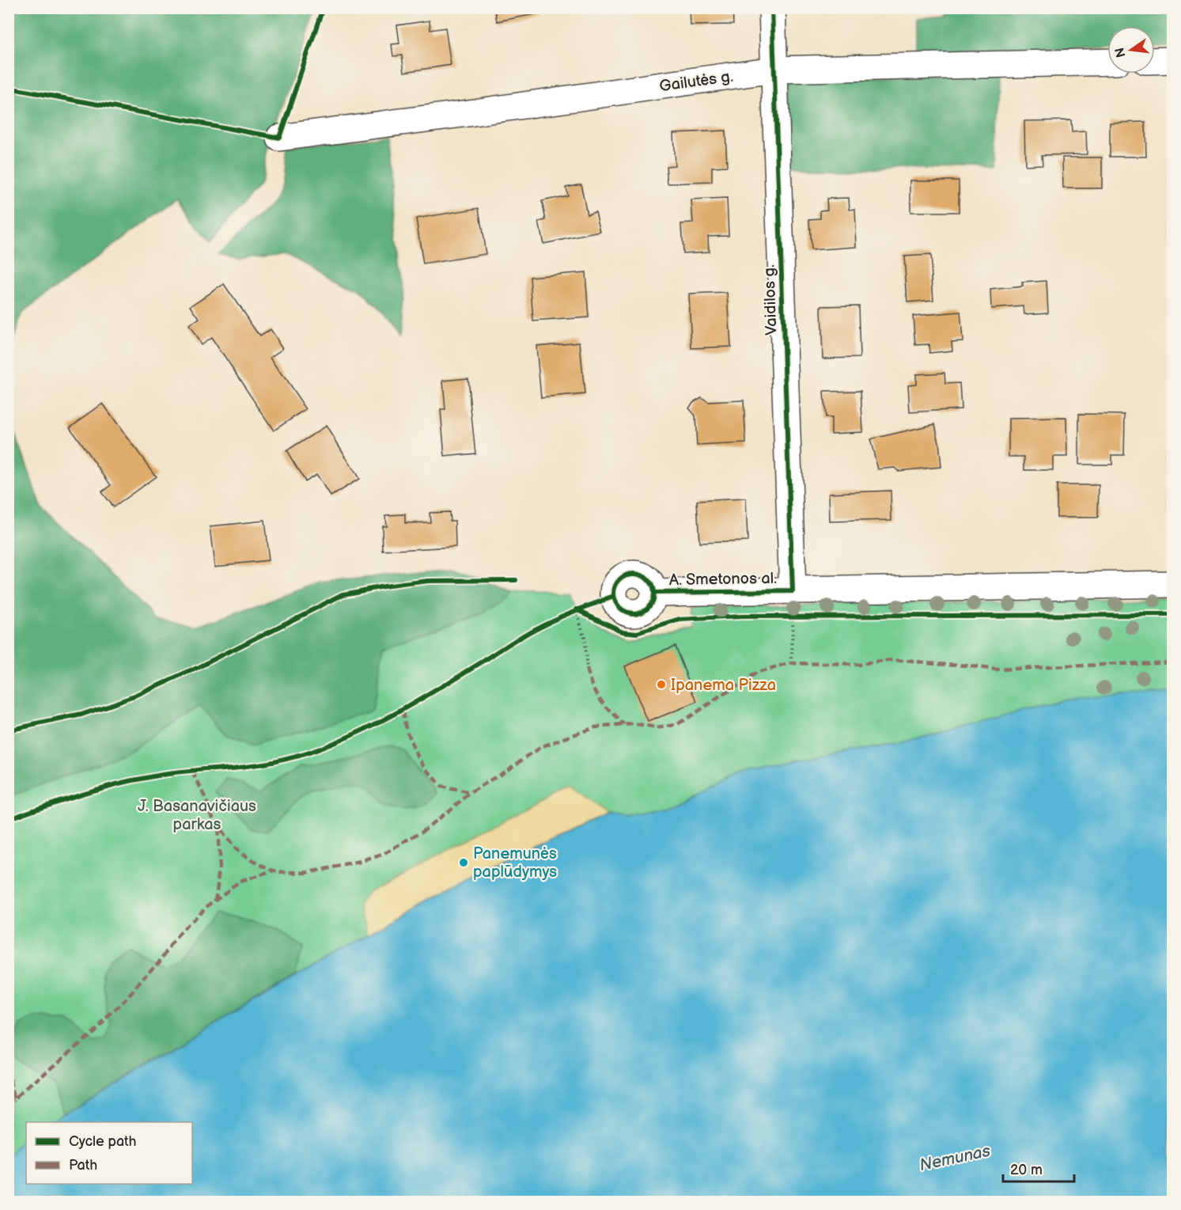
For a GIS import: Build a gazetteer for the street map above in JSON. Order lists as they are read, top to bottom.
{
  "streets": {
    "street": ["Gailutės g.", "Vaidilos g.", "A. Smetonos al."]
  },
  "crossings": [
    ["Gailutės g.", "Vaidilos g."],
    ["Vaidilos g.", "A. Smetonos al."]
  ],
  "water": ["Nemunas"],
  "parks": ["J. Basanavičiaus parkas"],
  "places": ["Ipanema Pizza", "Panemunės paplūdymys"],
  "legend": ["Cycle path", "Path"],
  "scale_bar": "20 m",
  "north": "left"
}
